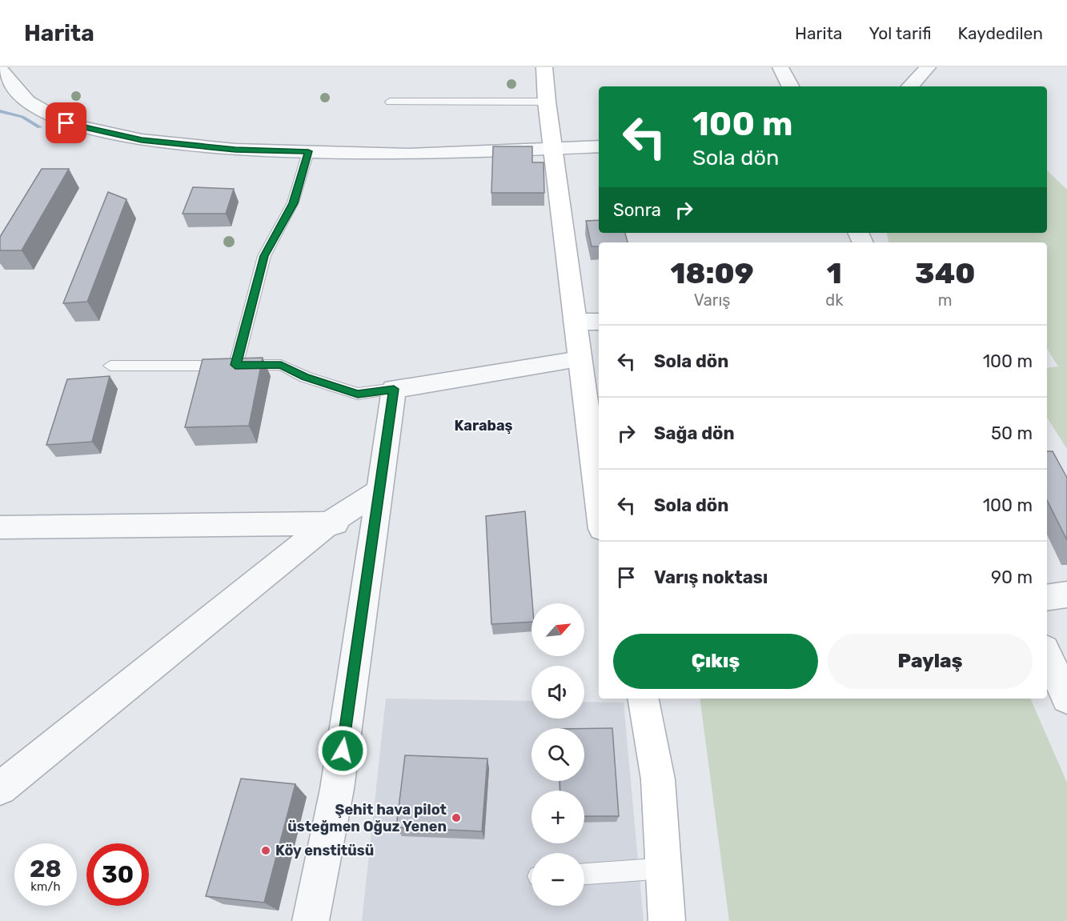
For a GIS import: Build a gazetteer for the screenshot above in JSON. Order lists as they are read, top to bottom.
{
  "districts": ["Karabaş"],
  "places": ["Şehit hava pilot üsteğmen Oğuz Yenen", "Köy enstitüsü"],
  "north": "top right",
  "page": {
    "header": "Harita",
    "nav": ["Harita", "Yol tarifi", "Kaydedilen"],
    "turn": ["100 m", "Sola dön"],
    "then": "Sonra",
    "eta": [
      "18:09",
      "Varış",
      "1",
      "dk",
      "340",
      "m"
    ],
    "list": [
      {
        "name": "Sola dön",
        "value": "100 m"
      },
      {
        "name": "Sağa dön",
        "value": "50 m"
      },
      {
        "name": "Sola dön",
        "value": "100 m"
      },
      {
        "name": "Varış noktası",
        "value": "90 m"
      }
    ],
    "map_buttons": ["+", "−"],
    "buttons": ["Çıkış", "Paylaş"],
    "speed": "28 km/h",
    "limit": "30"
  }
}
